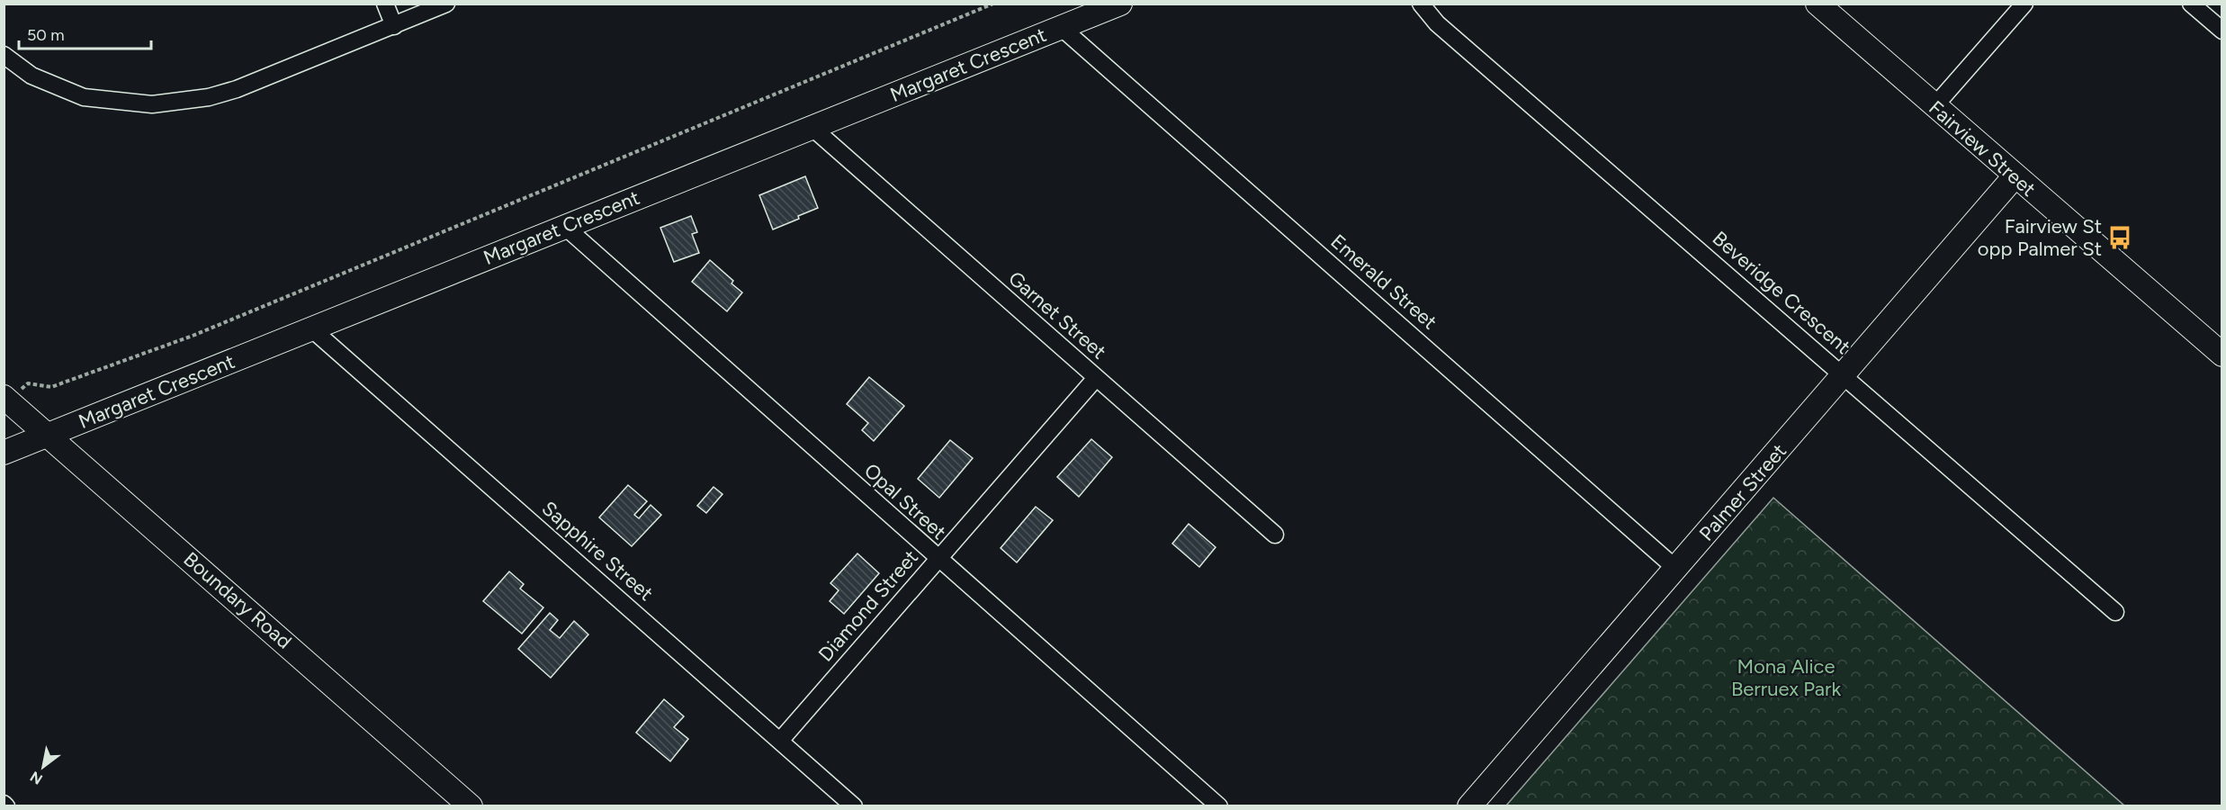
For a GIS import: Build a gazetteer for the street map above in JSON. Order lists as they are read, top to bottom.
{
  "streets": {
    "street": [
      "Margaret Crescent",
      "Fairview Street",
      "Emerald Street",
      "Beveridge Crescent",
      "Garnet Street",
      "Palmer Street",
      "Opal Street",
      "Sapphire Street",
      "Boundary Road",
      "Diamond Street"
    ]
  },
  "crossings": [
    ["Margaret Crescent", "Emerald Street"],
    ["Margaret Crescent", "Garnet Street"],
    ["Margaret Crescent", "Opal Street"],
    ["Margaret Crescent", "Sapphire Street"],
    ["Margaret Crescent", "Boundary Road"],
    ["Fairview Street", "Palmer Street"],
    ["Emerald Street", "Palmer Street"],
    ["Beveridge Crescent", "Palmer Street"],
    ["Garnet Street", "Diamond Street"],
    ["Opal Street", "Diamond Street"],
    ["Sapphire Street", "Diamond Street"]
  ],
  "parks": ["Mona Alice Berruex Park"],
  "places": {
    "bus stop": ["Fairview St opp Palmer St"]
  },
  "scale_bar": "50 m",
  "north": "bottom left"
}
